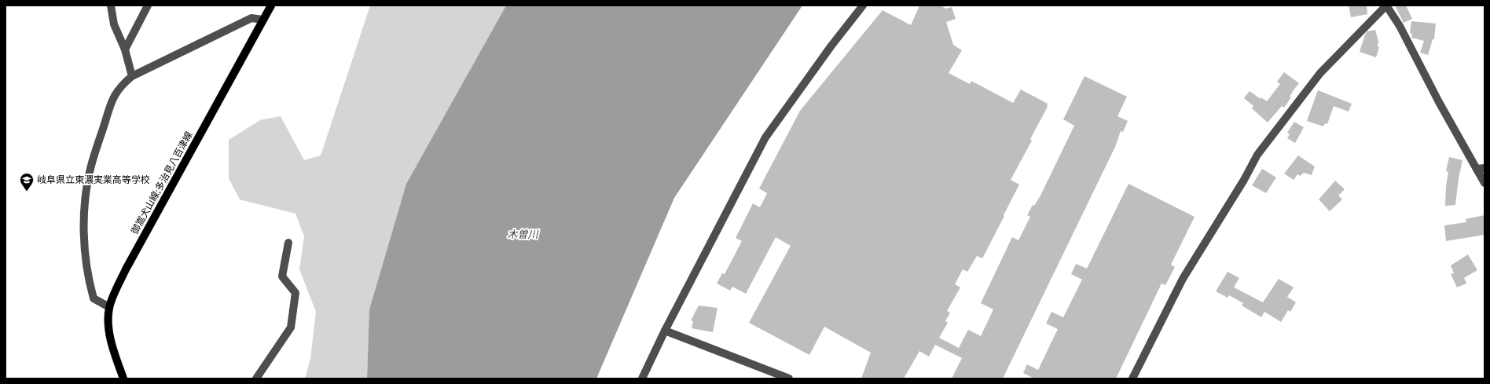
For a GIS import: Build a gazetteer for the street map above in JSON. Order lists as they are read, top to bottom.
{
  "streets": {
    "main road": ["御嵩犬山線;多治見八百津線"]
  },
  "water": ["木曽川"],
  "places": {
    "school or university": ["岐阜県立東濃実業高等学校"]
  }
}
